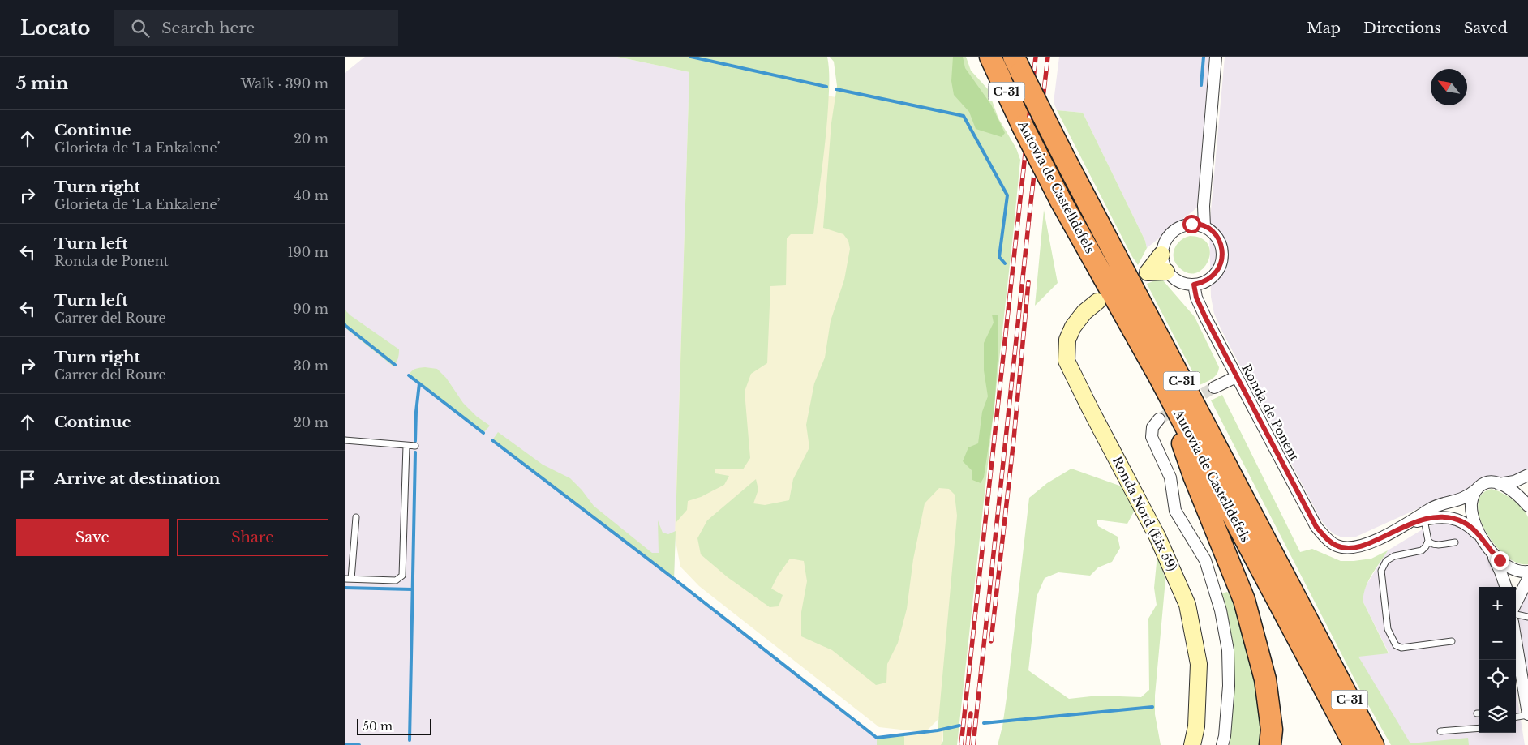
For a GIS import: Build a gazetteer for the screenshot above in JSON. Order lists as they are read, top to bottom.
{
  "streets": {
    "highway": ["C-31", "Autovia de Castelldefels"],
    "main road": ["Ronda Nord (Eix 59)"],
    "street": ["Ronda de Ponent"]
  },
  "scale_bar": "50 m",
  "north": "top left",
  "page": {
    "header": "Locato",
    "search": "Search here",
    "nav": ["Map", "Directions", "Saved"],
    "heading": ["5 min", "Walk · 390 m"],
    "list": [
      ["Continue", "Glorieta de ‘La Enkalene’", "20 m"],
      ["Turn right", "Glorieta de ‘La Enkalene’", "40 m"],
      ["Turn left", "Ronda de Ponent", "190 m"],
      ["Turn left", "Carrer del Roure", "90 m"],
      ["Turn right", "Carrer del Roure", "30 m"],
      ["Continue", "20 m"],
      "Arrive at destination"
    ],
    "buttons": ["Save", "Share"],
    "map_buttons": ["+", "−"],
    "scale": "50 m"
  }
}
